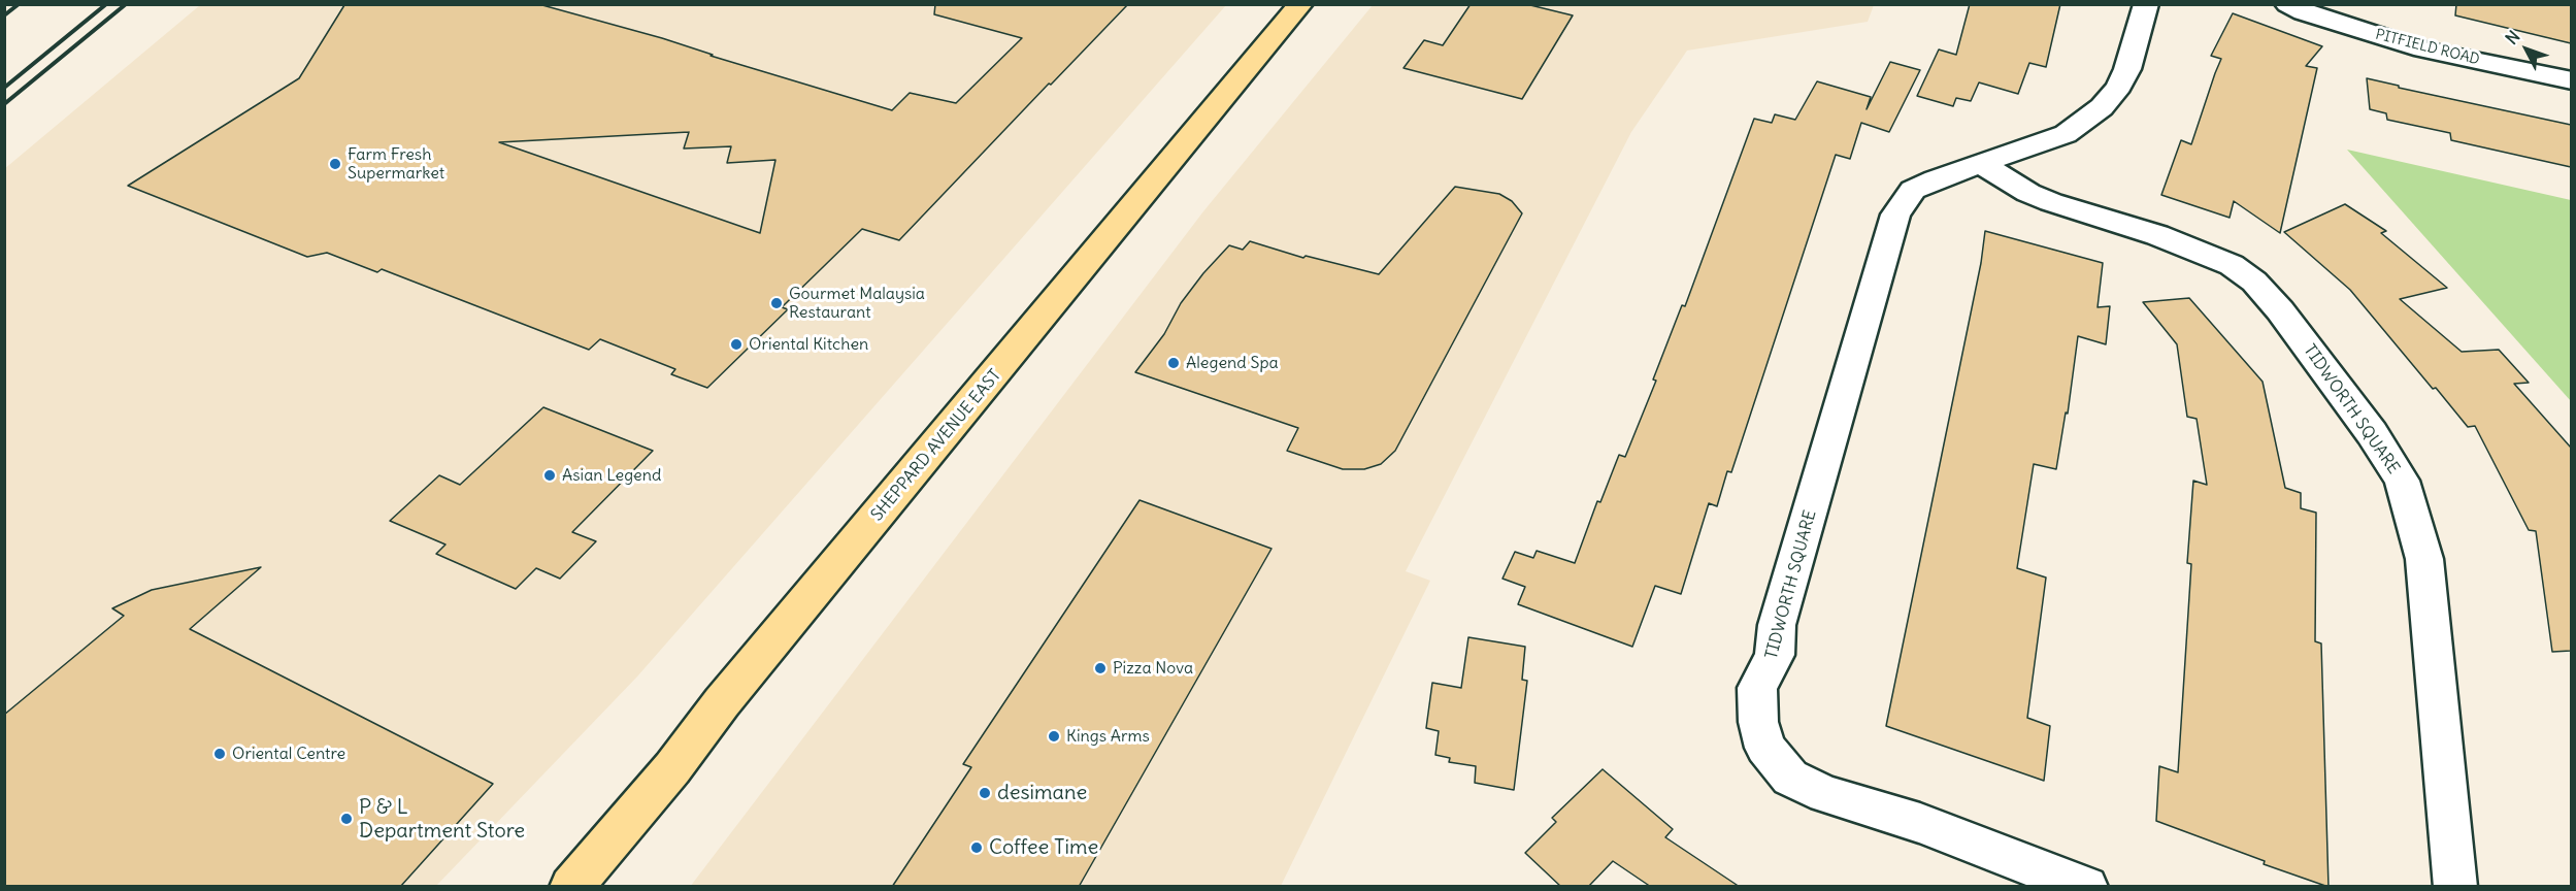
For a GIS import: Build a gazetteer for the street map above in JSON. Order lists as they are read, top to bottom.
{
  "streets": {
    "main road": ["SHEPPARD AVENUE EAST"],
    "street": ["PITFIELD ROAD", "TIDWORTH SQUARE"]
  },
  "places": [
    "Farm Fresh Supermarket",
    "Gourmet Malaysia Restaurant",
    "Oriental Kitchen",
    "Alegend Spa",
    "Asian Legend",
    "Pizza Nova",
    "Kings Arms",
    "Oriental Centre",
    "desimane",
    "P & L Department Store",
    "Coffee Time"
  ],
  "north": "top left"
}
